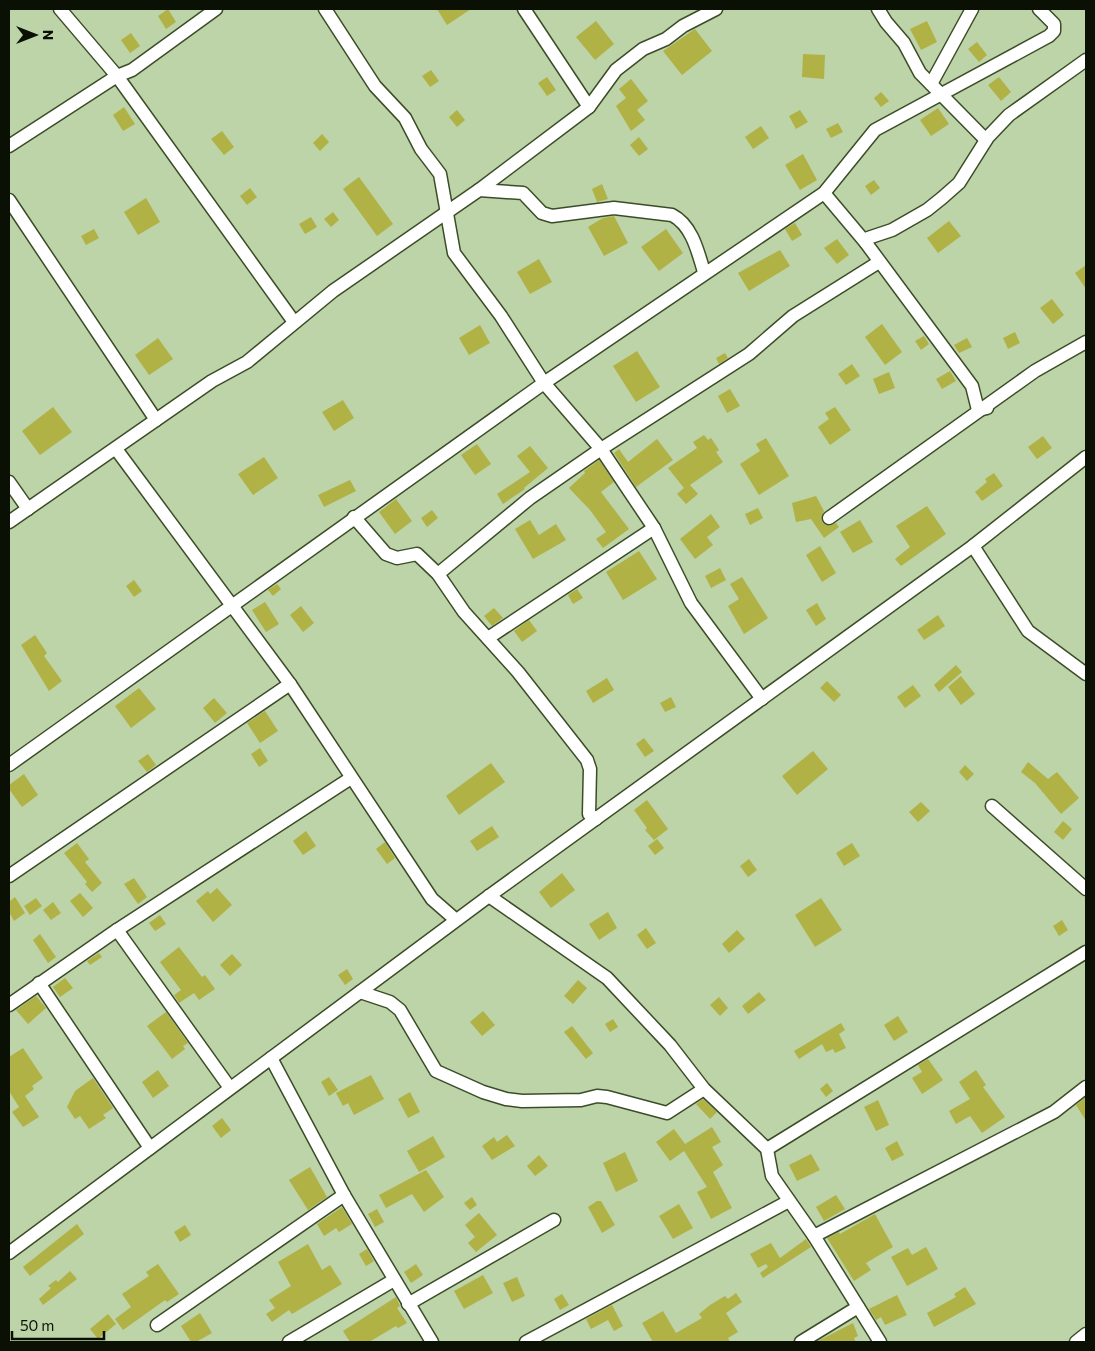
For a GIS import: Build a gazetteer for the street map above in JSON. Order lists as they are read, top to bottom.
{
  "scale_bar": "50 m",
  "north": "right"
}
